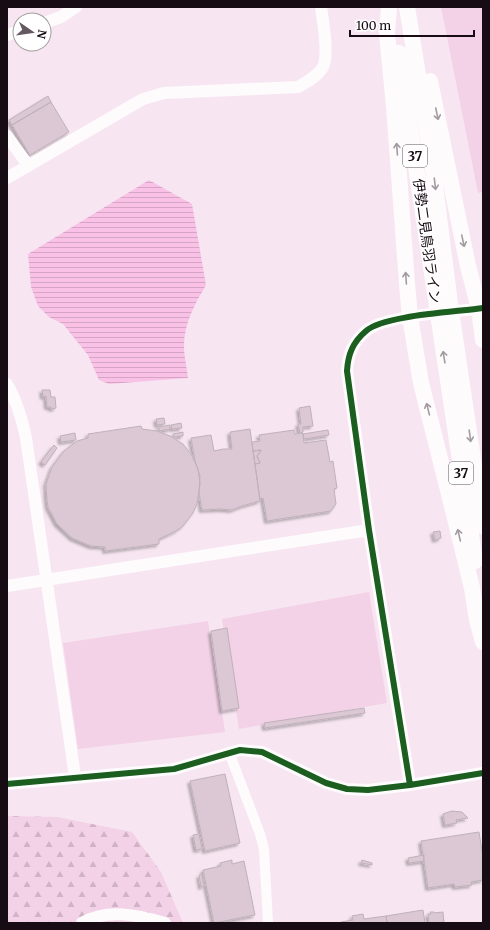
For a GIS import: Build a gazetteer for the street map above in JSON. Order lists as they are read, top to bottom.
{
  "streets": {
    "main road": ["37", "伊勢二見鳥羽ライン"]
  },
  "scale_bar": "100 m",
  "north": "right"
}
